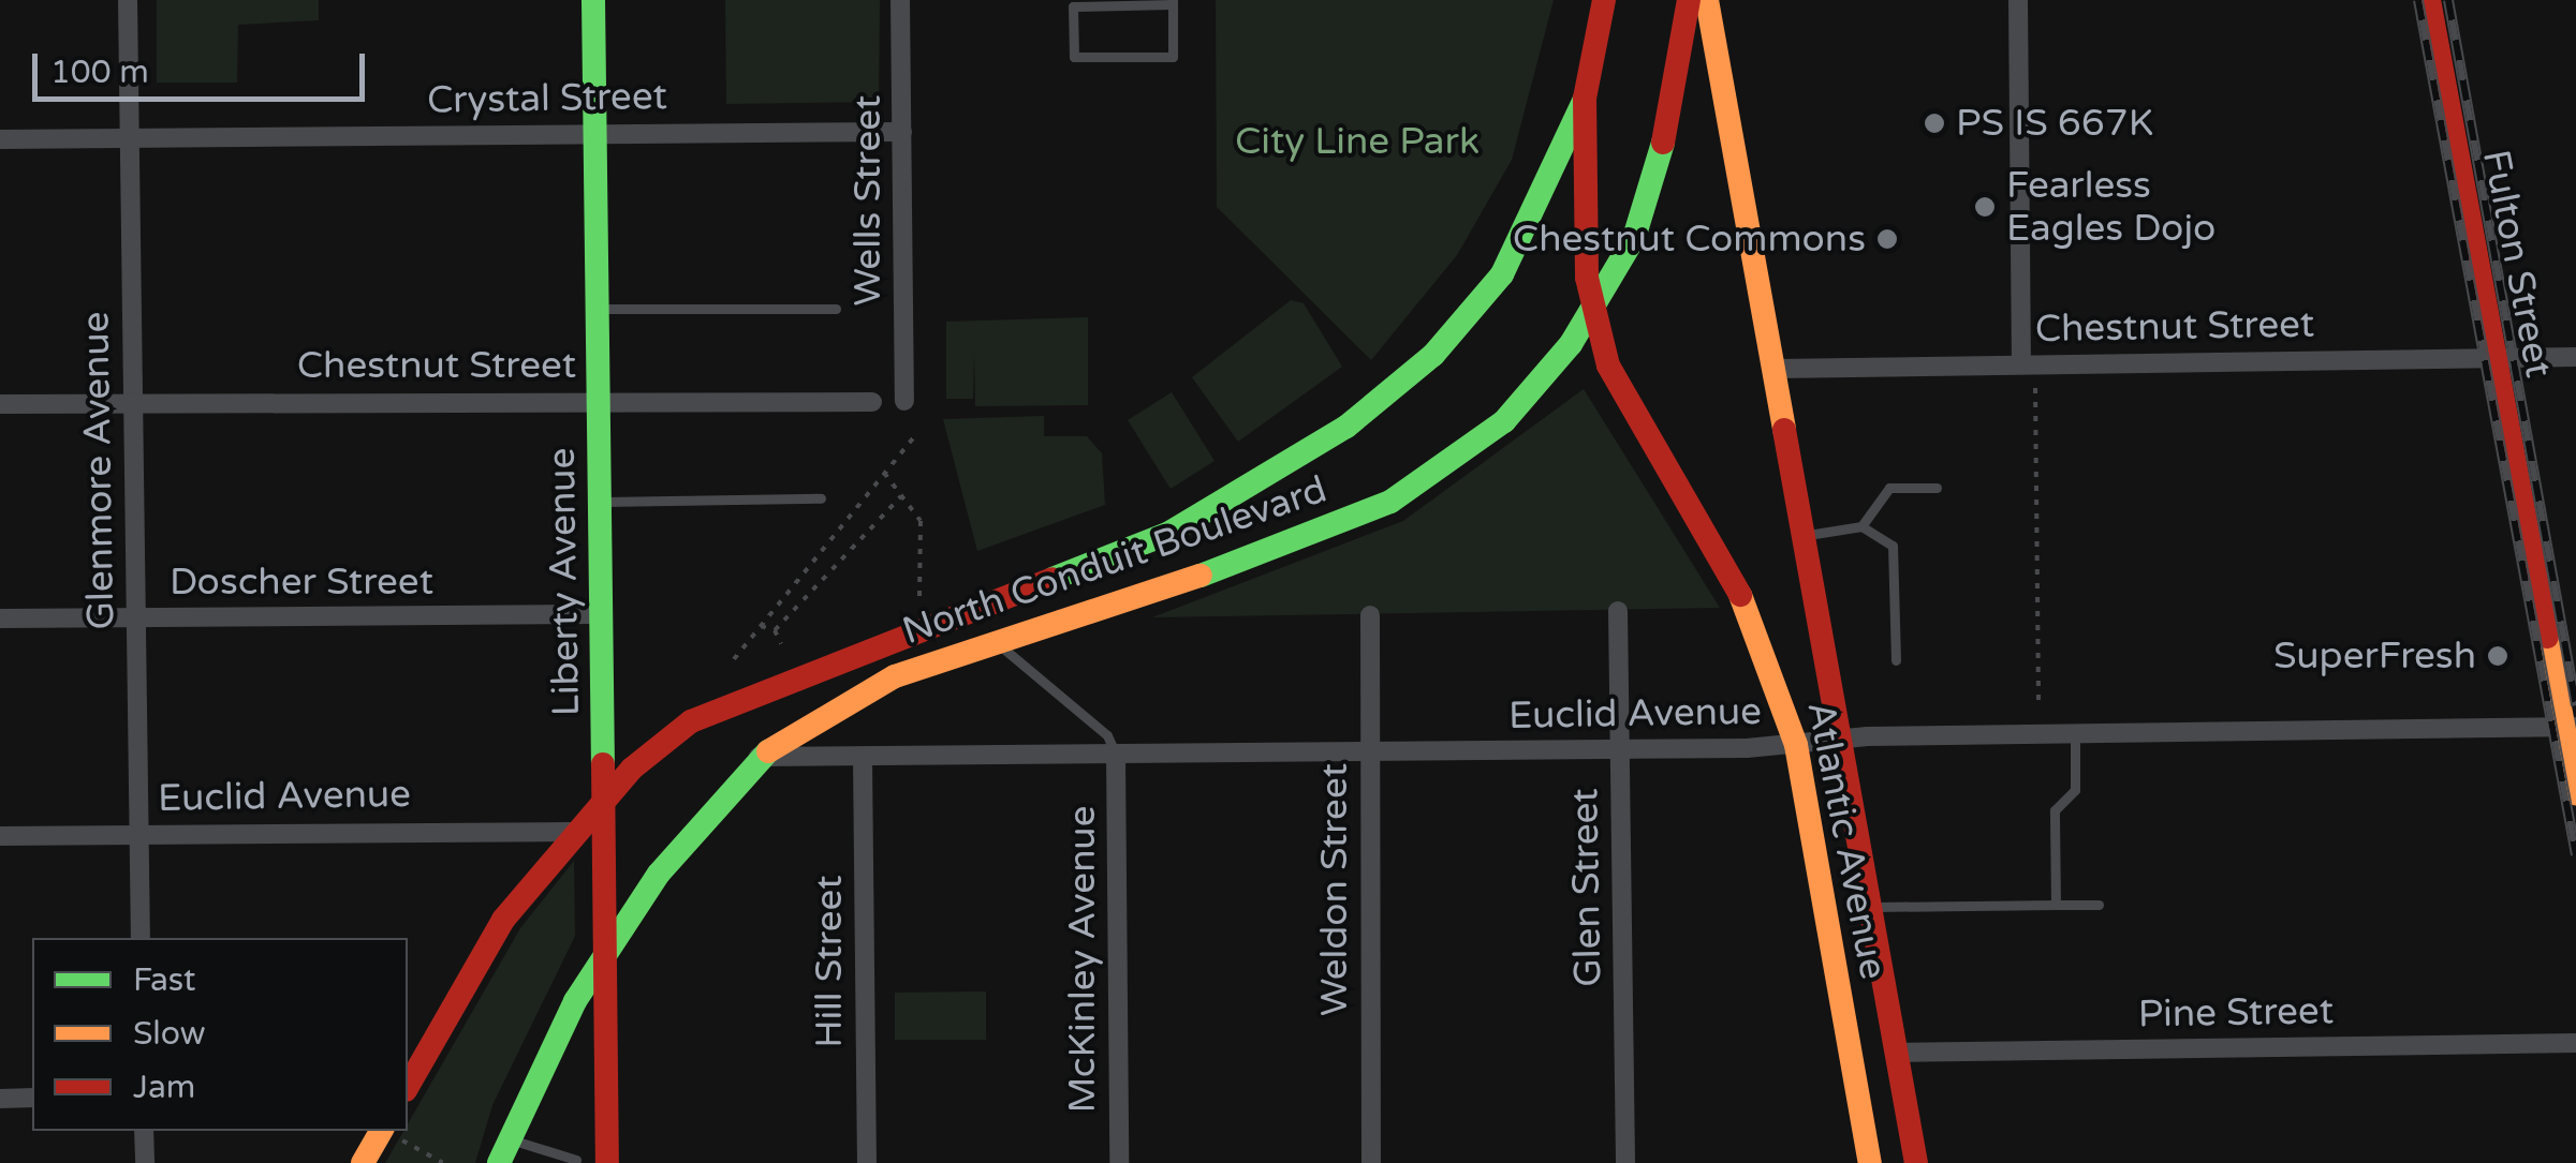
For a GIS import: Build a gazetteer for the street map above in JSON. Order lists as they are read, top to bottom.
{
  "streets": {
    "main road": [
      "Fulton Street",
      "North Conduit Boulevard",
      "Liberty Avenue",
      "Atlantic Avenue"
    ],
    "street": [
      "Crystal Street",
      "Wells Street",
      "Chestnut Street",
      "Glenmore Avenue",
      "Doscher Street",
      "Euclid Avenue",
      "Glen Street",
      "Weldon Street",
      "McKinley Avenue",
      "Hill Street",
      "Pine Street"
    ]
  },
  "crossings": [
    ["Crystal Street", "Wells Street"],
    ["Crystal Street", "Glenmore Avenue"],
    ["Crystal Street", "Liberty Avenue"],
    ["Fulton Street", "Chestnut Street"],
    ["Fulton Street", "Euclid Avenue"],
    ["Chestnut Street", "Glenmore Avenue"],
    ["Chestnut Street", "Liberty Avenue"],
    ["Chestnut Street", "Atlantic Avenue"],
    ["Glenmore Avenue", "Doscher Street"],
    ["Glenmore Avenue", "Euclid Avenue"],
    ["North Conduit Boulevard", "Liberty Avenue"],
    ["North Conduit Boulevard", "Euclid Avenue"],
    ["Doscher Street", "Liberty Avenue"],
    ["Euclid Avenue", "Atlantic Avenue"],
    ["Euclid Avenue", "Glen Street"],
    ["Euclid Avenue", "Weldon Street"],
    ["Euclid Avenue", "McKinley Avenue"],
    ["Euclid Avenue", "Hill Street"],
    ["Atlantic Avenue", "Pine Street"]
  ],
  "parks": ["City Line Park"],
  "places": [
    "PS IS 667K",
    "Fearless Eagles Dojo",
    "Chestnut Commons",
    "SuperFresh"
  ],
  "legend": ["Fast", "Slow", "Jam"],
  "scale_bar": "100 m"
}
